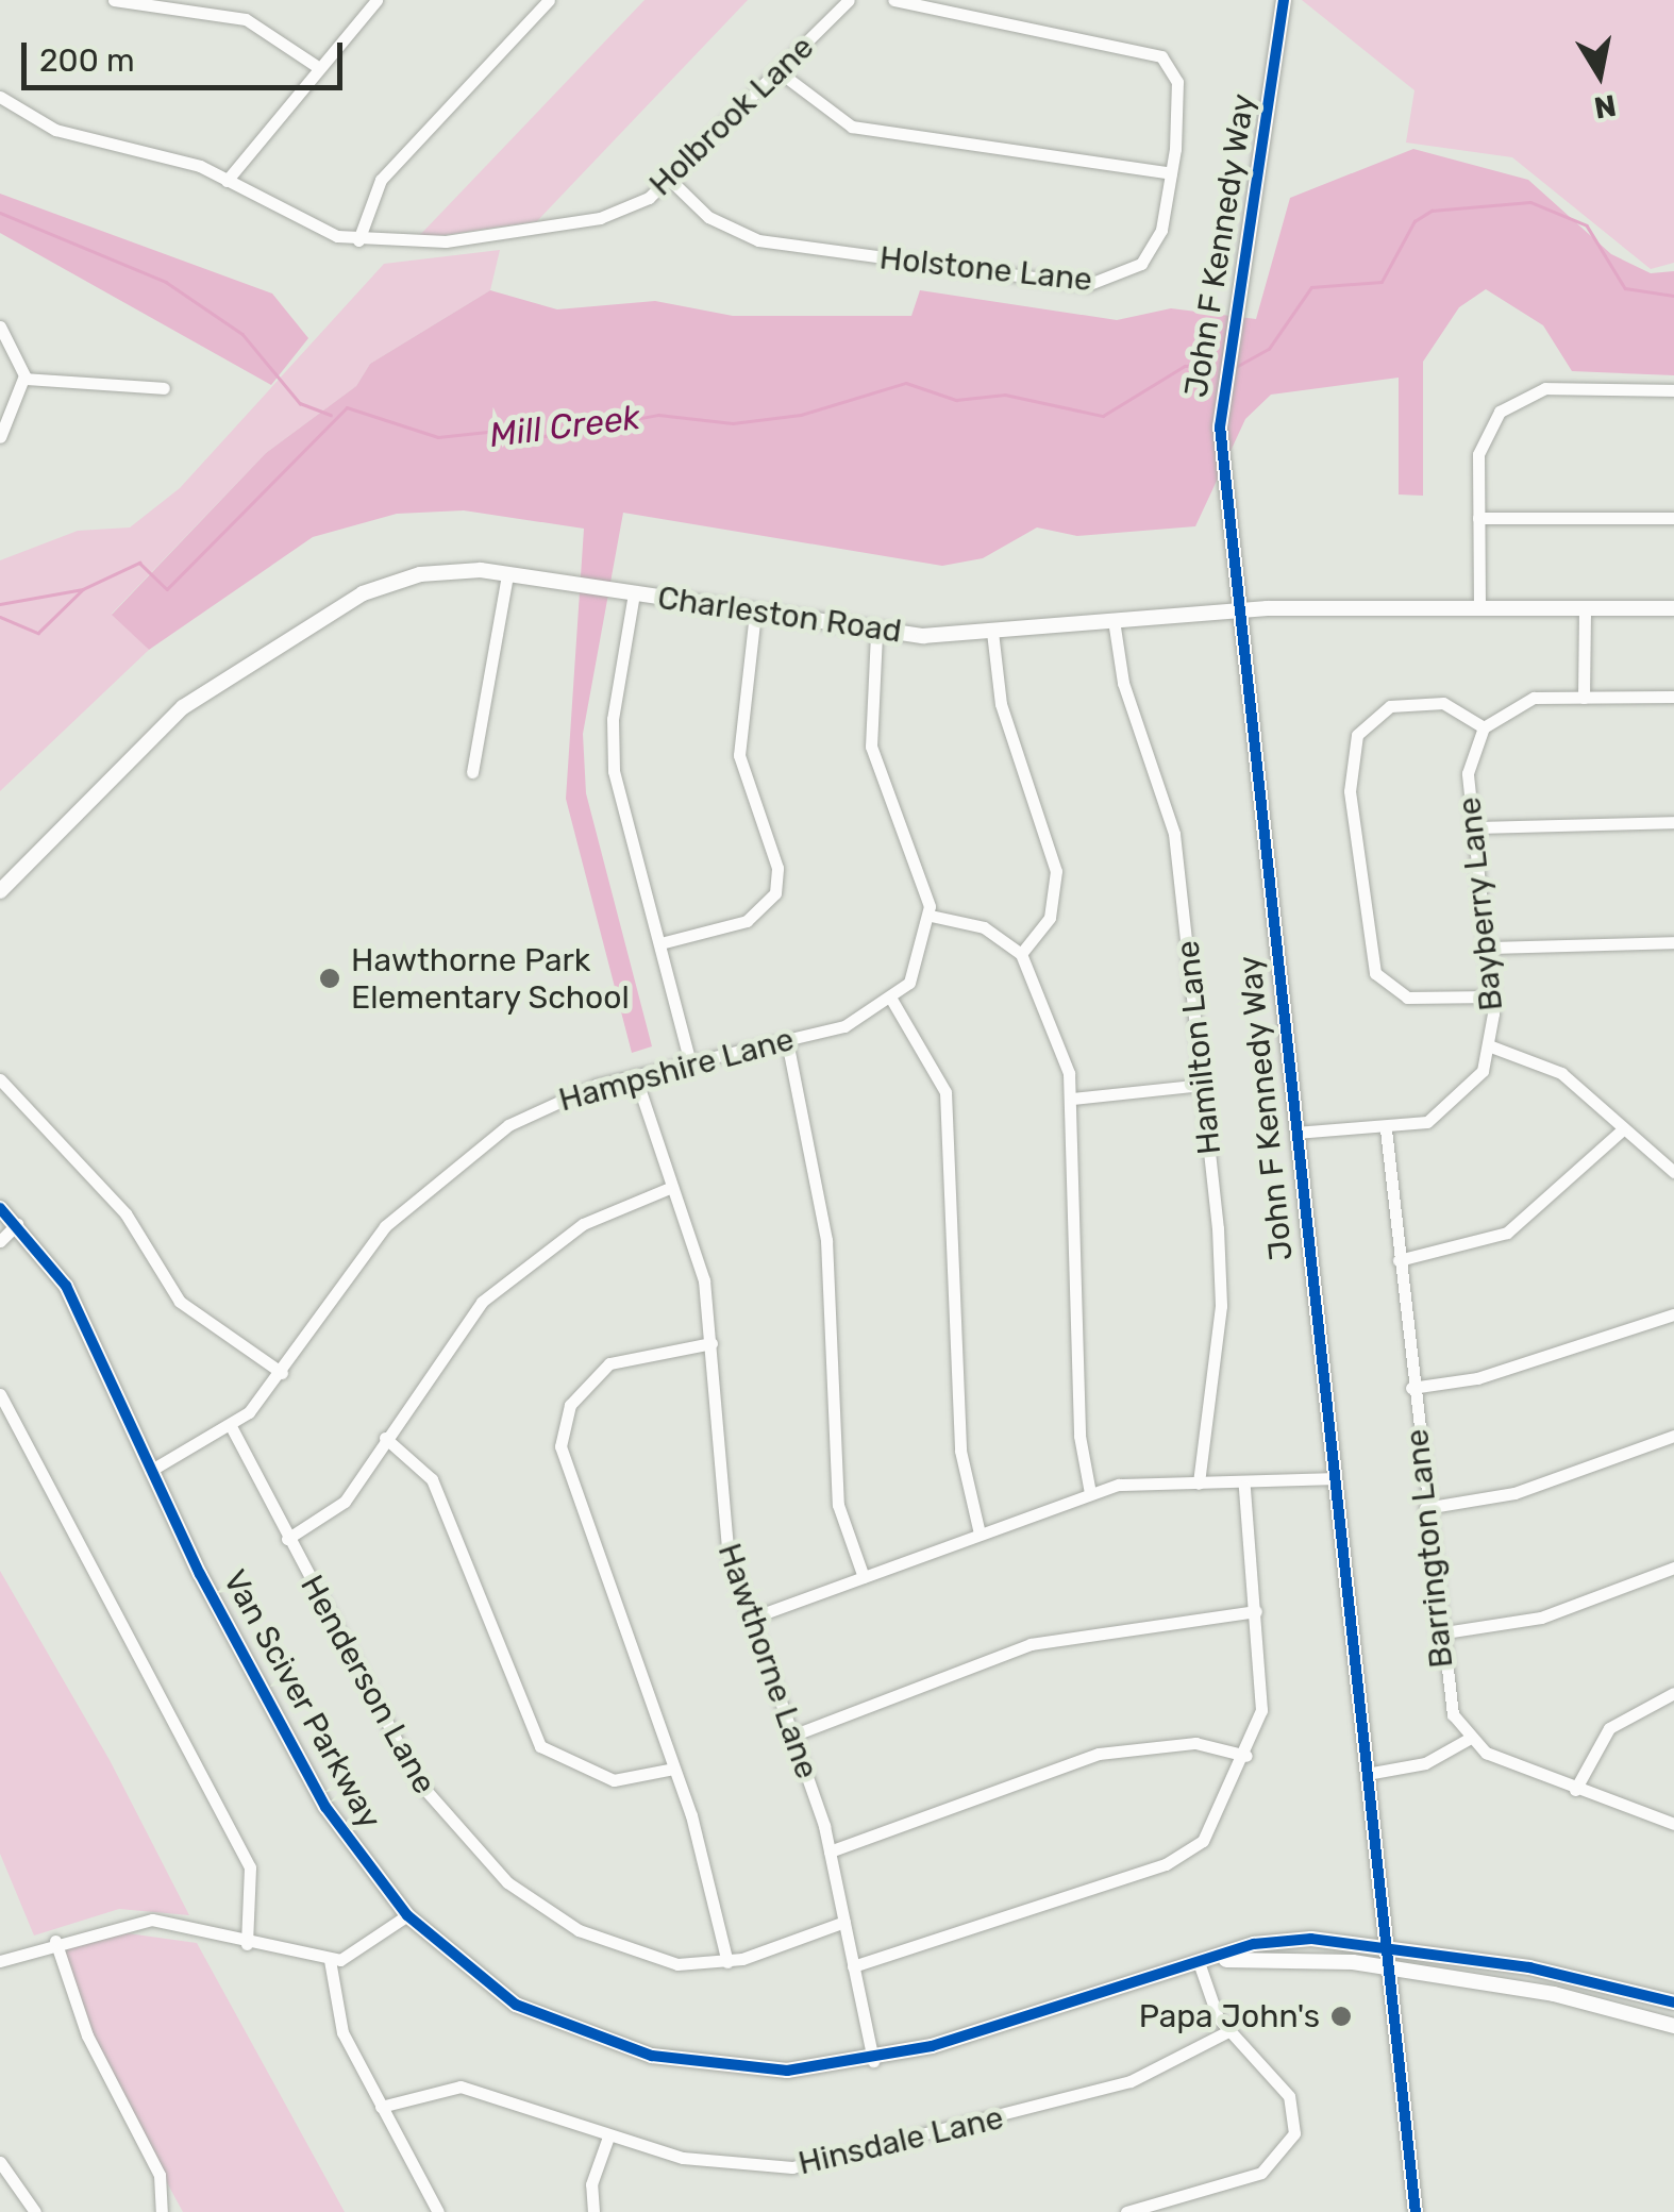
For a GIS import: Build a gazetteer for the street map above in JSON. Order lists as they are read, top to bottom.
{
  "streets": {
    "street": [
      "Holbrook Lane",
      "John F Kennedy Way",
      "Holstone Lane",
      "Charleston Road",
      "Bayberry Lane",
      "Hamilton Lane",
      "Hampshire Lane",
      "Barrington Lane",
      "Hawthorne Lane",
      "Henderson Lane",
      "Van Sciver Parkway",
      "Hinsdale Lane"
    ]
  },
  "crossings": [
    ["Holbrook Lane", "Holstone Lane"],
    ["John F Kennedy Way", "Charleston Road"],
    ["John F Kennedy Way", "Bayberry Lane"],
    ["John F Kennedy Way", "Van Sciver Parkway"],
    ["Charleston Road", "Hamilton Lane"],
    ["Bayberry Lane", "Barrington Lane"],
    ["Hampshire Lane", "Hawthorne Lane"],
    ["Hampshire Lane", "Henderson Lane"],
    ["Hampshire Lane", "Van Sciver Parkway"],
    ["Hawthorne Lane", "Henderson Lane"],
    ["Hawthorne Lane", "Van Sciver Parkway"]
  ],
  "water": ["Mill Creek"],
  "places": ["Hawthorne Park Elementary School", "Papa John's"],
  "scale_bar": "200 m",
  "north": "bottom"
}
